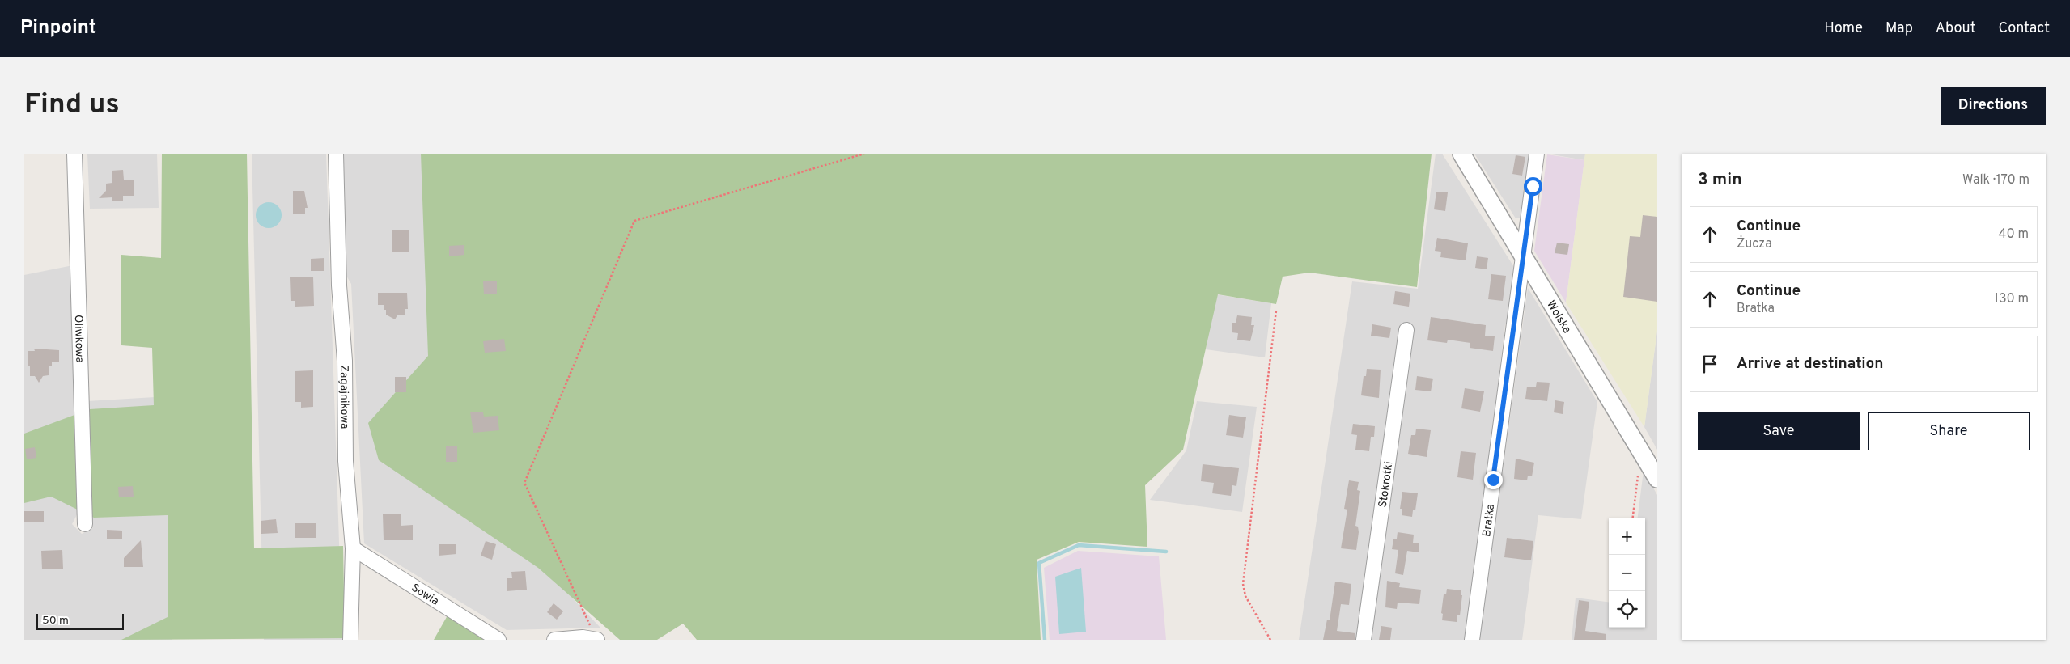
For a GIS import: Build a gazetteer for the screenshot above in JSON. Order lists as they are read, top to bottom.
{
  "streets": {
    "street": [
      "Wolska",
      "Oliwkowa",
      "Zagajnikowa",
      "Stokrotki",
      "Bratka",
      "Sowia"
    ]
  },
  "crossings": [
    ["Wolska", "Bratka"],
    ["Zagajnikowa", "Sowia"]
  ],
  "scale_bar": "50 m",
  "page": {
    "header": "Pinpoint",
    "nav": [
      "Home",
      "Map",
      "About",
      "Contact"
    ],
    "buttons": [
      "Directions",
      ["Save", "Share"]
    ],
    "title": "Find us",
    "heading": ["3 min", "Walk · 170 m"],
    "list": [
      ["Continue", "Żucza", "40 m"],
      ["Continue", "Bratka", "130 m"],
      "Arrive at destination"
    ],
    "map_buttons": ["+", "−"],
    "scale": "50 m"
  }
}
